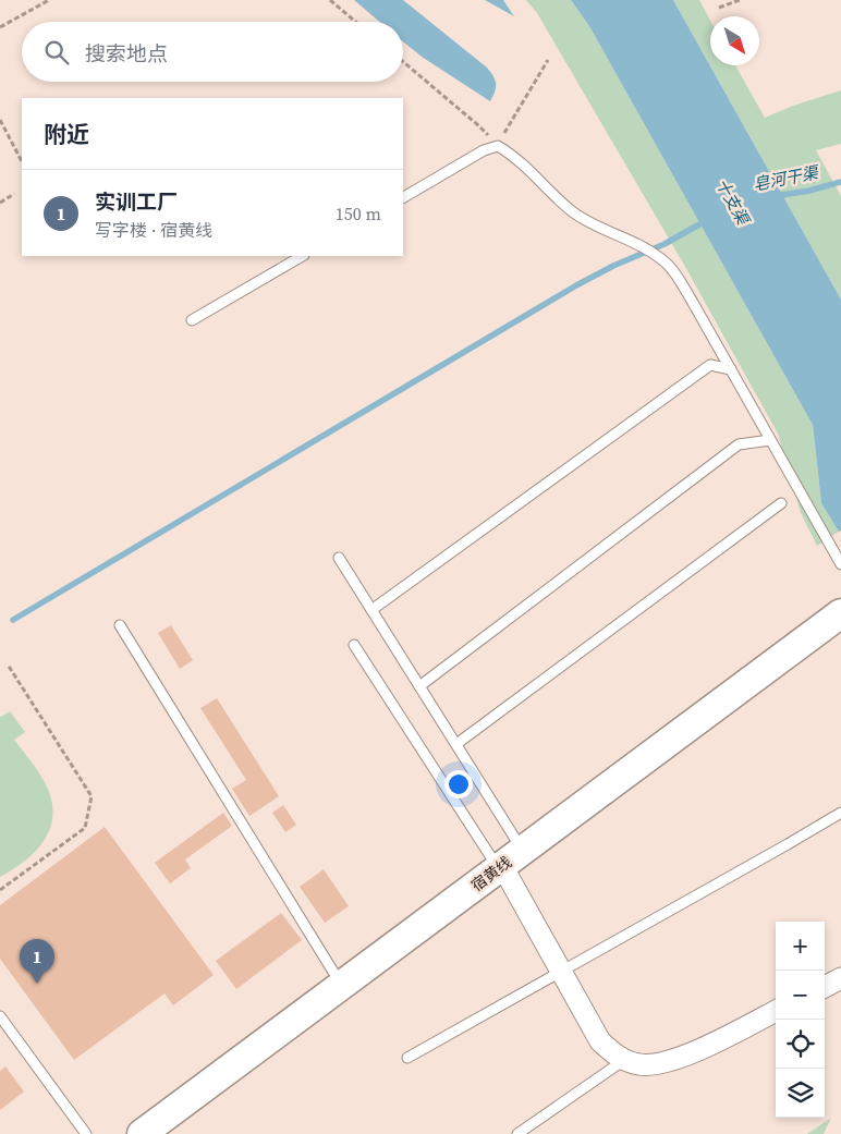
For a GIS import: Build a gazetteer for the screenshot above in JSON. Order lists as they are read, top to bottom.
{
  "streets": {
    "main road": ["宿黄线"]
  },
  "water": ["皂河干渠", "十支渠"],
  "north": "bottom right",
  "page": {
    "search": "搜索地点",
    "heading": "附近",
    "list": [
      {
        "mark": "1",
        "name": "实训工厂",
        "note": "写字楼 · 宿黄线",
        "value": "150 m"
      }
    ],
    "map_buttons": ["+", "−"],
    "pins": "1"
  }
}
